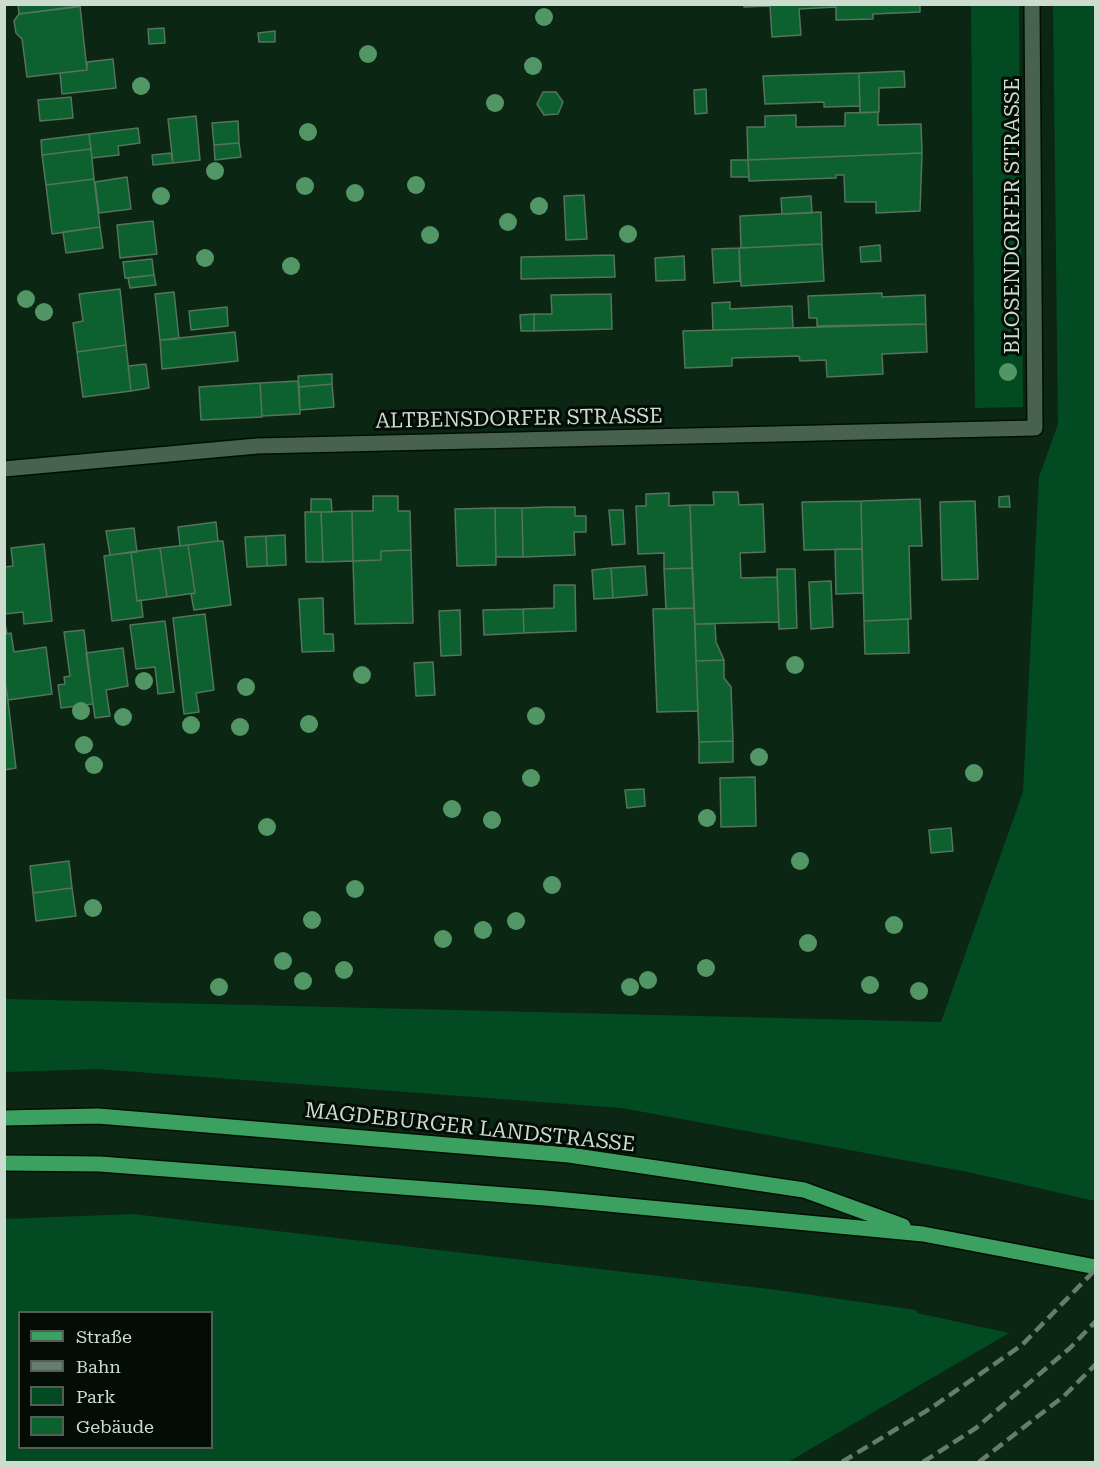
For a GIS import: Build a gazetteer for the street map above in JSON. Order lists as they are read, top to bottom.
{
  "streets": {
    "main road": ["MAGDEBURGER LANDSTRASSE"],
    "street": ["BLOSENDORFER STRASSE", "ALTBENSDORFER STRASSE"]
  },
  "crossings": [
    ["BLOSENDORFER STRASSE", "ALTBENSDORFER STRASSE"]
  ],
  "legend": [
    "Straße",
    "Bahn",
    "Park",
    "Gebäude"
  ]
}
